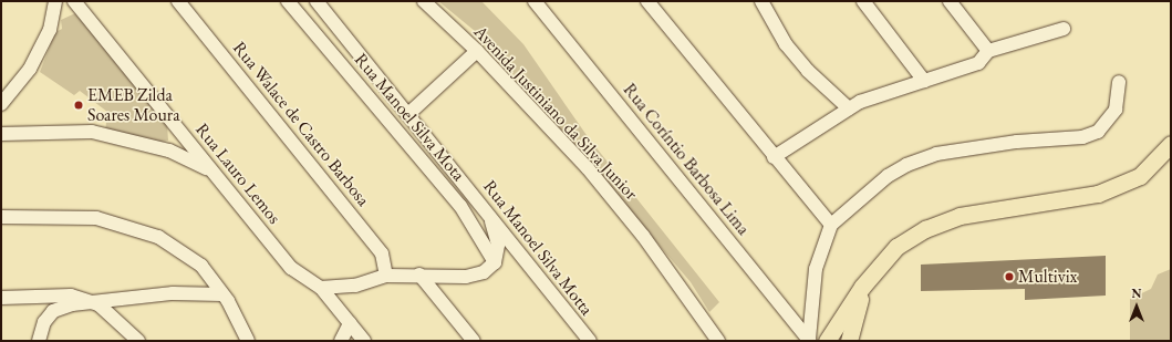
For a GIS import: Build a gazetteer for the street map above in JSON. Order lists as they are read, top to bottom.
{
  "streets": {
    "street": [
      "Avenida Justiniano da Silva Junior",
      "Rua Manoel Silva Mota",
      "Rua Walace de Castro Barbosa",
      "Rua Coríntio Barbosa Lima",
      "Rua Lauro Lemos",
      "Rua Manoel Silva Motta"
    ]
  },
  "places": ["EMEB Zilda Soares Moura", "Multivix"],
  "north": "top"
}
